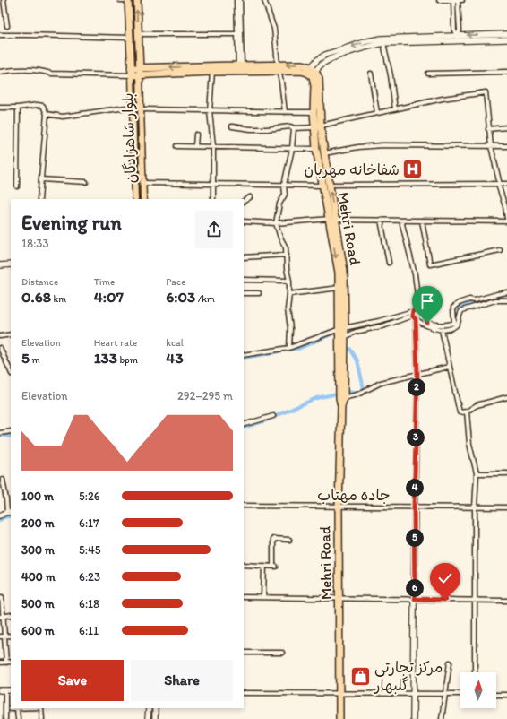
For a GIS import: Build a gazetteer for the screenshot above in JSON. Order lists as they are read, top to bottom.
{
  "streets": {
    "highway": ["Mehri Road"],
    "main road": ["بلوار شاهزادگان"],
    "street": ["جاده مهتاب"]
  },
  "crossings": [
    ["Mehri Road", "جاده مهتاب"]
  ],
  "places": {
    "hospital": ["شفاخانه مهربان"],
    "shop": ["مرکز تجارتی گلبهار"]
  },
  "north": "top",
  "page": {
    "heading": ["Evening run", "18:33"],
    "stats": [
      ["Distance", "0.68 km"],
      ["Time", "4:07"],
      ["Pace", "6:03 /km"],
      ["Elevation", "5 m"],
      ["Heart rate", "133 bpm"],
      ["kcal", "43"]
    ],
    "pins": [
      "2",
      "3",
      "4",
      "5",
      "6"
    ],
    "chart": ["Elevation", "292–295 m"],
    "list": [
      {
        "name": "100 m",
        "note": "5:26"
      },
      {
        "name": "200 m",
        "note": "6:17"
      },
      {
        "name": "300 m",
        "note": "5:45"
      },
      {
        "name": "400 m",
        "note": "6:23"
      },
      {
        "name": "500 m",
        "note": "6:18"
      },
      {
        "name": "600 m",
        "note": "6:11"
      }
    ],
    "buttons": ["Save", "Share"]
  }
}
